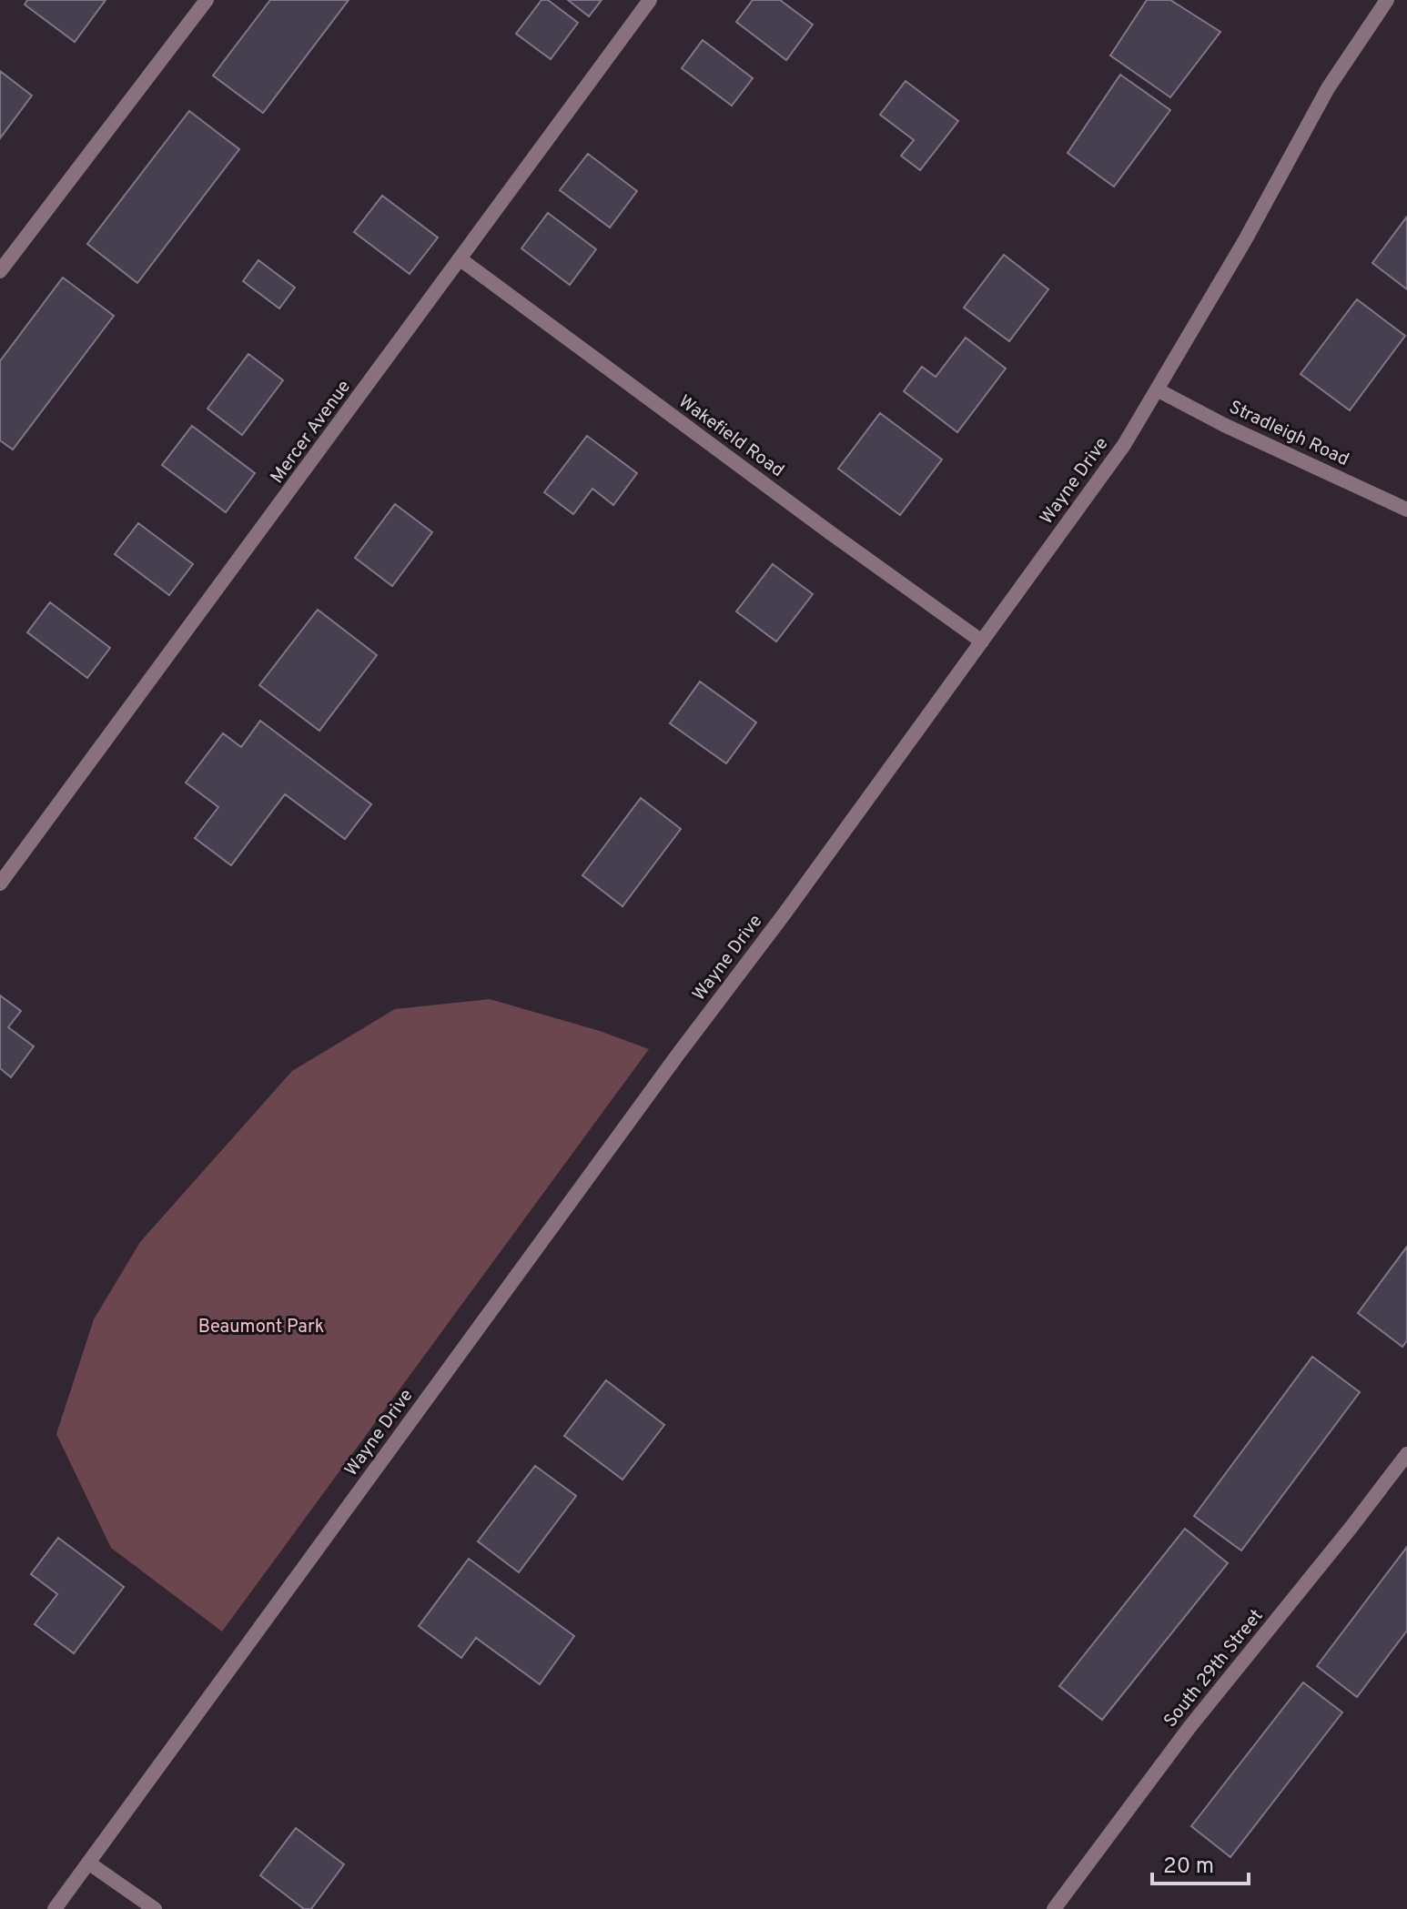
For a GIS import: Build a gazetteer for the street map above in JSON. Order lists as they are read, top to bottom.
{
  "streets": {
    "street": [
      "Mercer Avenue",
      "Stradleigh Road",
      "Wakefield Road",
      "Wayne Drive",
      "South 29th Street"
    ]
  },
  "crossings": [
    ["Mercer Avenue", "Wakefield Road"],
    ["Stradleigh Road", "Wayne Drive"],
    ["Wakefield Road", "Wayne Drive"]
  ],
  "parks": ["Beaumont Park"],
  "scale_bar": "20 m"
}
